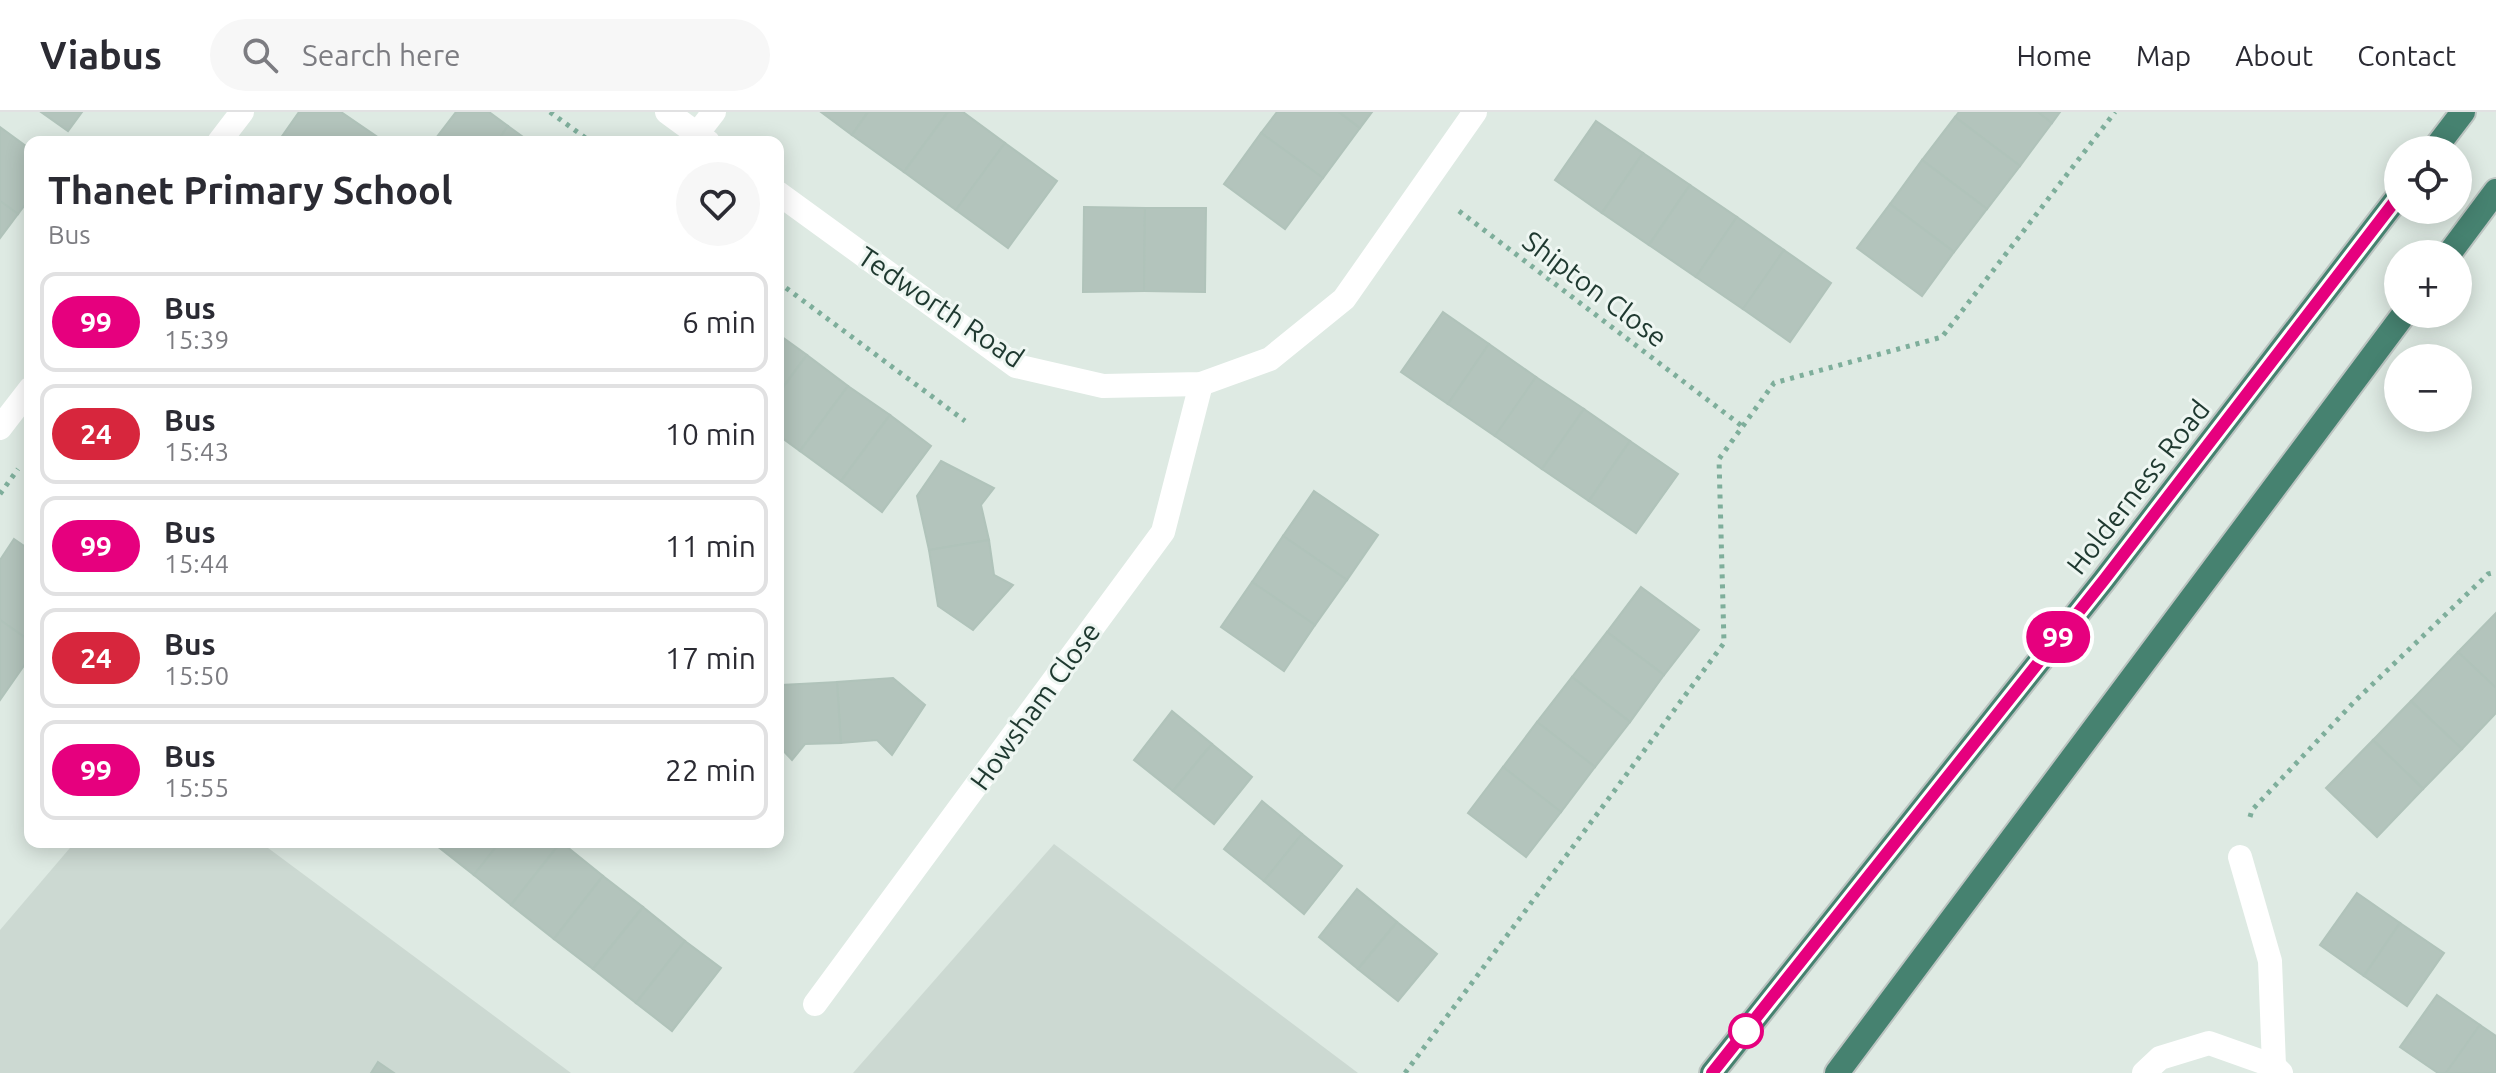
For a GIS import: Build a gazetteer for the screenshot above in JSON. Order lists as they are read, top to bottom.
{
  "streets": {
    "highway": ["Holderness Road"],
    "street": ["Tedworth Road", "Howsham Close"],
    "path": ["Shipton Close"]
  },
  "crossings": [
    ["Shipton Close", "Tedworth Road"],
    ["Tedworth Road", "Howsham Close"]
  ],
  "lines": ["bus line 99"],
  "page": {
    "header": "Viabus",
    "search": "Search here",
    "nav": [
      "Home",
      "Map",
      "About",
      "Contact"
    ],
    "on_map": "99",
    "map_buttons": ["+", "−"],
    "heading": ["Thanet Primary School", "Bus"],
    "list": [
      {
        "mark": "99",
        "name": "Bus",
        "note": "15:39",
        "value": "6 min"
      },
      {
        "mark": "24",
        "name": "Bus",
        "note": "15:43",
        "value": "10 min"
      },
      {
        "mark": "99",
        "name": "Bus",
        "note": "15:44",
        "value": "11 min"
      },
      {
        "mark": "24",
        "name": "Bus",
        "note": "15:50",
        "value": "17 min"
      },
      {
        "mark": "99",
        "name": "Bus",
        "note": "15:55",
        "value": "22 min"
      }
    ]
  }
}
